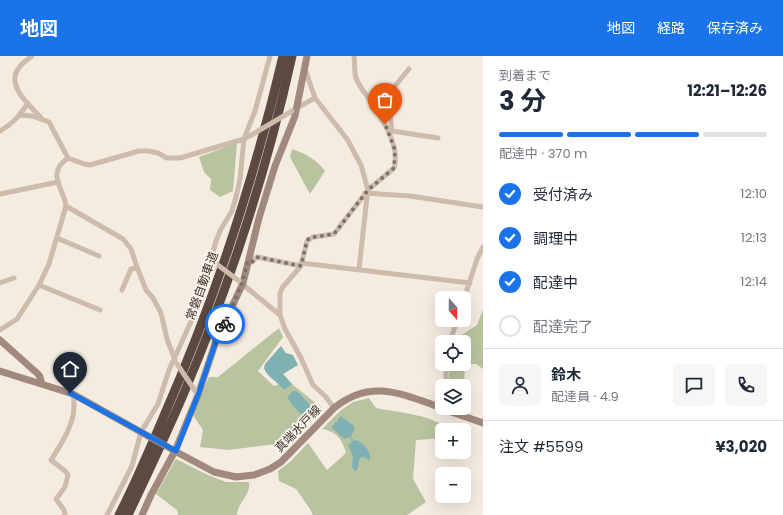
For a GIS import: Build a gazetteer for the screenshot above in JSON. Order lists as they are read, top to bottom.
{
  "streets": {
    "highway": ["常磐自動車道"],
    "street": ["真端水戸線"]
  },
  "north": "bottom",
  "page": {
    "header": "地図",
    "nav": ["地図", "経路", "保存済み"],
    "heading": ["3 分", "到着まで", "12:21–12:26"],
    "panel": [
      "鈴木",
      "配達員 · 4.9",
      "注文 #5599",
      "¥3,020"
    ],
    "bar": "配達中 · 370 m",
    "list": [
      ["受付済み", "12:10"],
      ["調理中", "12:13"],
      ["配達中", "12:14"],
      "配達完了"
    ],
    "map_buttons": ["+", "−"]
  }
}
